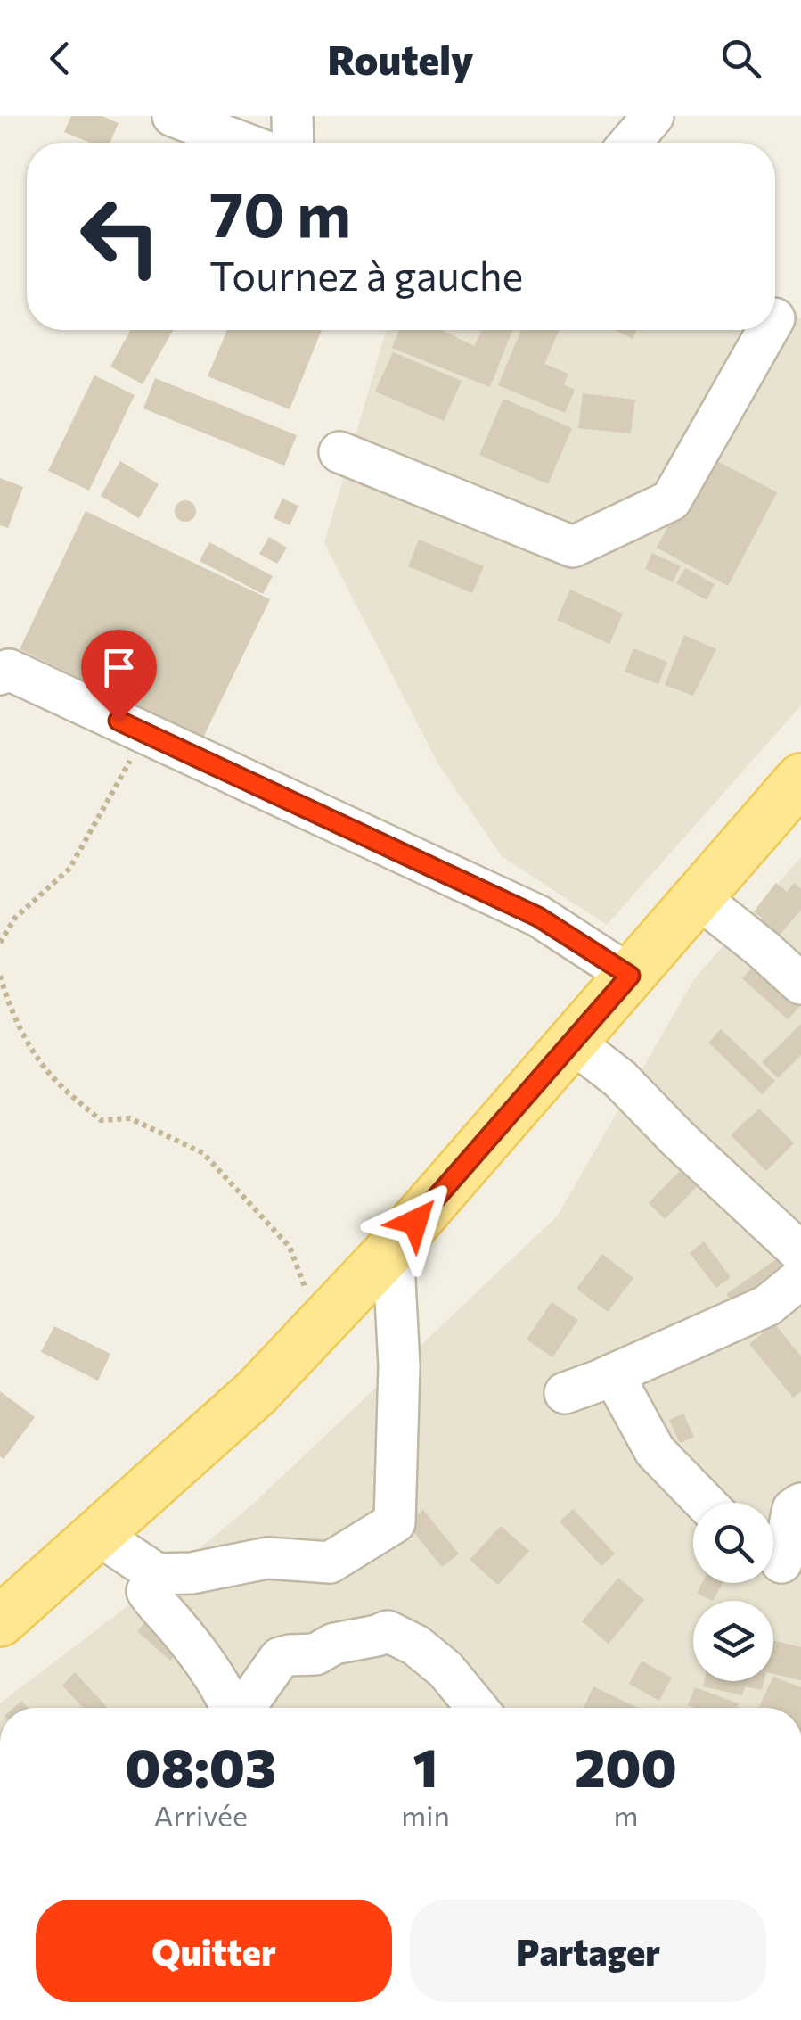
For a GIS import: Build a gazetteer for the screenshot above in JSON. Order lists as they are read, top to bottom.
{
  "page": {
    "header": "Routely",
    "turn": ["70 m", "Tournez à gauche"],
    "eta": [
      "08:03",
      "Arrivée",
      "1",
      "min",
      "200",
      "m"
    ],
    "buttons": ["Quitter", "Partager"]
  }
}
